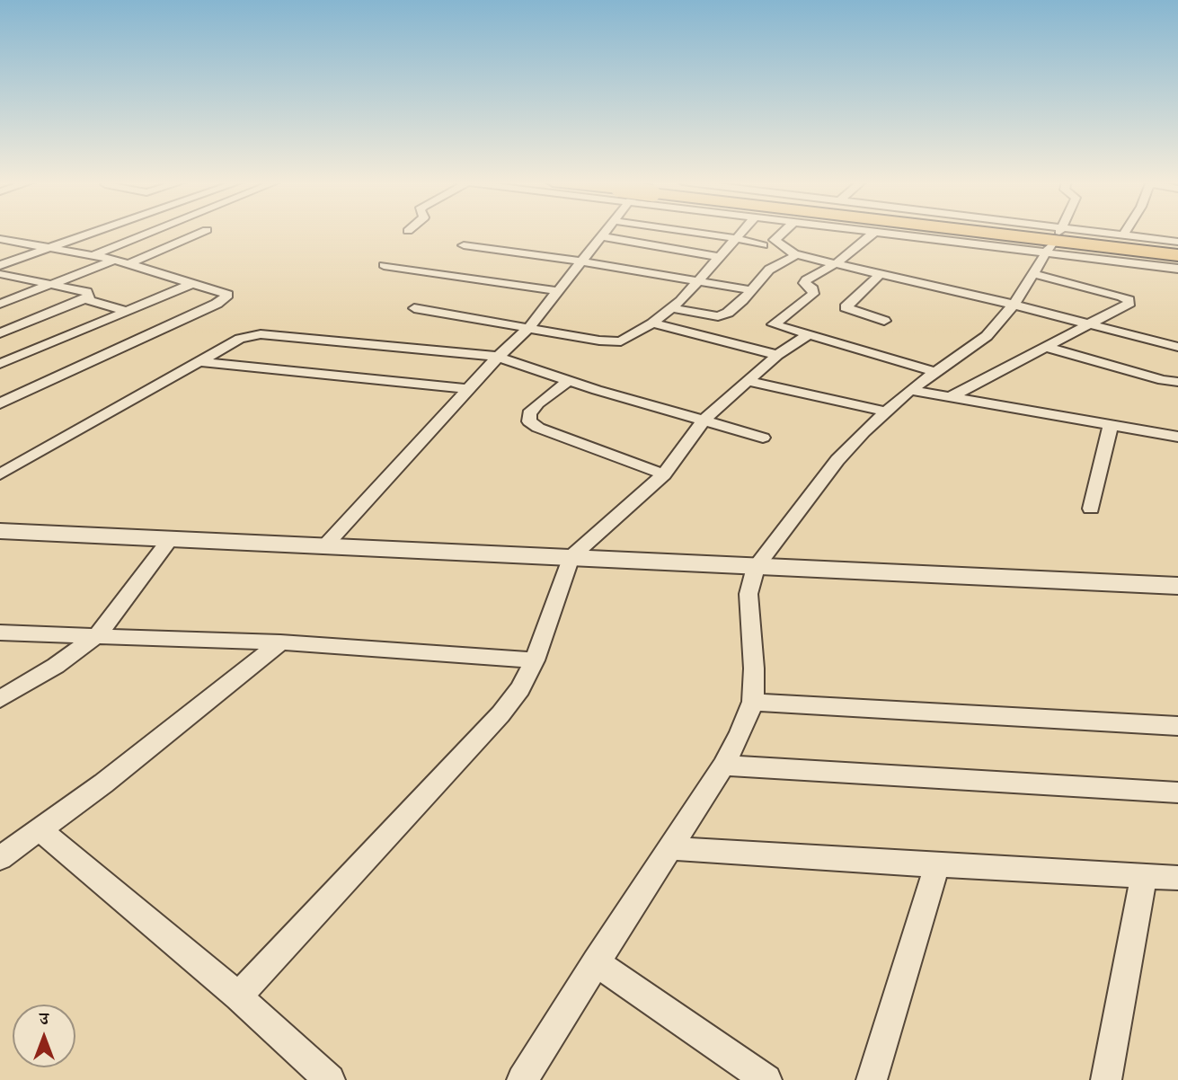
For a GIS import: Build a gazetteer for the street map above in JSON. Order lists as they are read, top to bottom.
{
  "north": "top"
}
